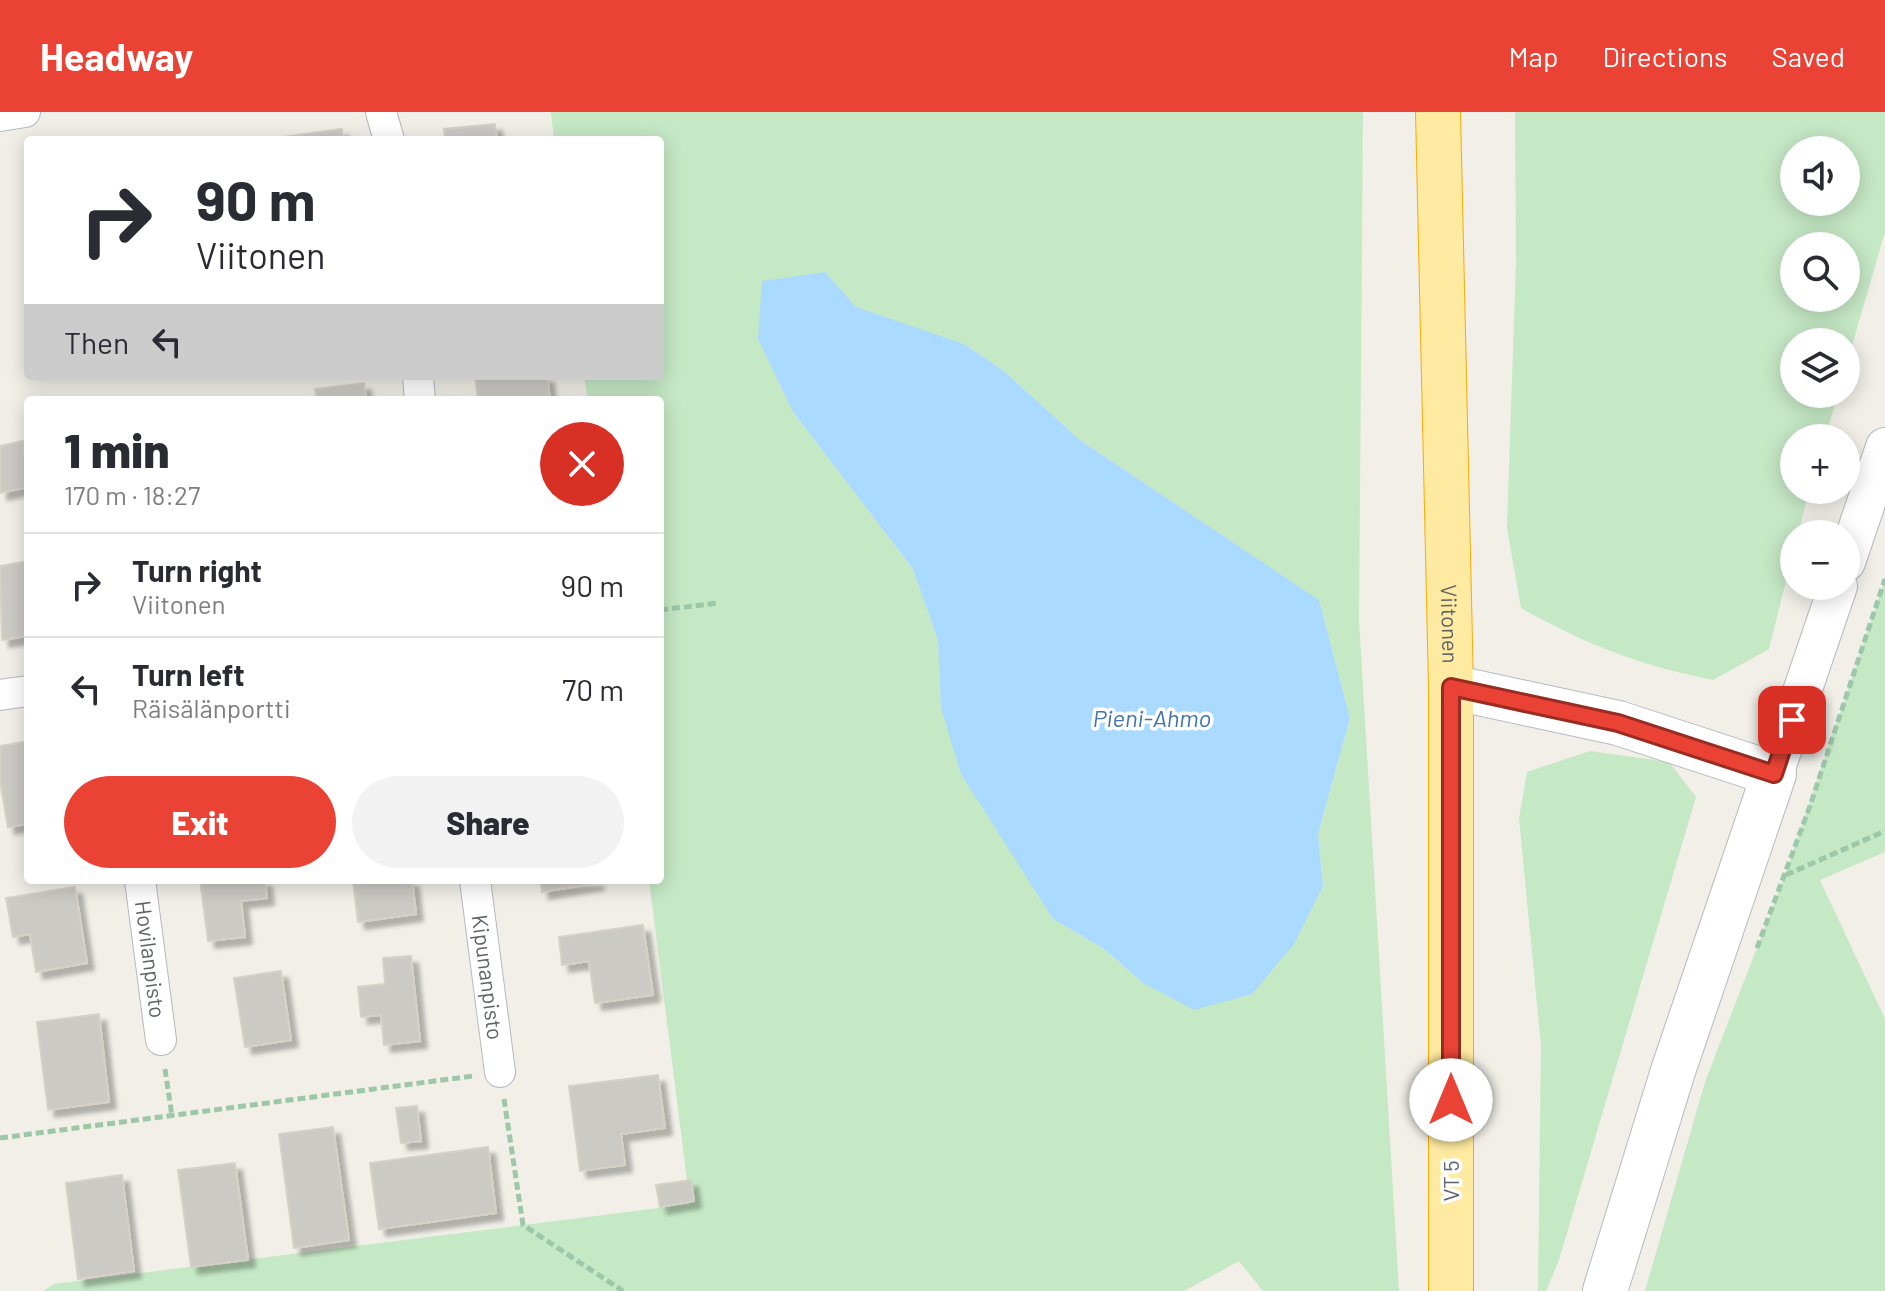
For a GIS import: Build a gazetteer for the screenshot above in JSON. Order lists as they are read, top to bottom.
{
  "streets": {
    "highway": ["Viitonen", "VT 5"],
    "street": ["Hovilanpisto", "Kipunanpisto"]
  },
  "crossings": [
    ["Viitonen", "VT 5"]
  ],
  "water": ["Pieni-Ahmo"],
  "page": {
    "header": "Headway",
    "nav": ["Map", "Directions", "Saved"],
    "map_buttons": ["+", "−"],
    "turn": ["90 m", "Viitonen"],
    "then": "Then",
    "heading": ["1 min", "170 m · 18:27"],
    "list": [
      {
        "name": "Turn right",
        "note": "Viitonen",
        "value": "90 m"
      },
      {
        "name": "Turn left",
        "note": "Räisälänportti",
        "value": "70 m"
      }
    ],
    "buttons": ["Exit", "Share"]
  }
}
